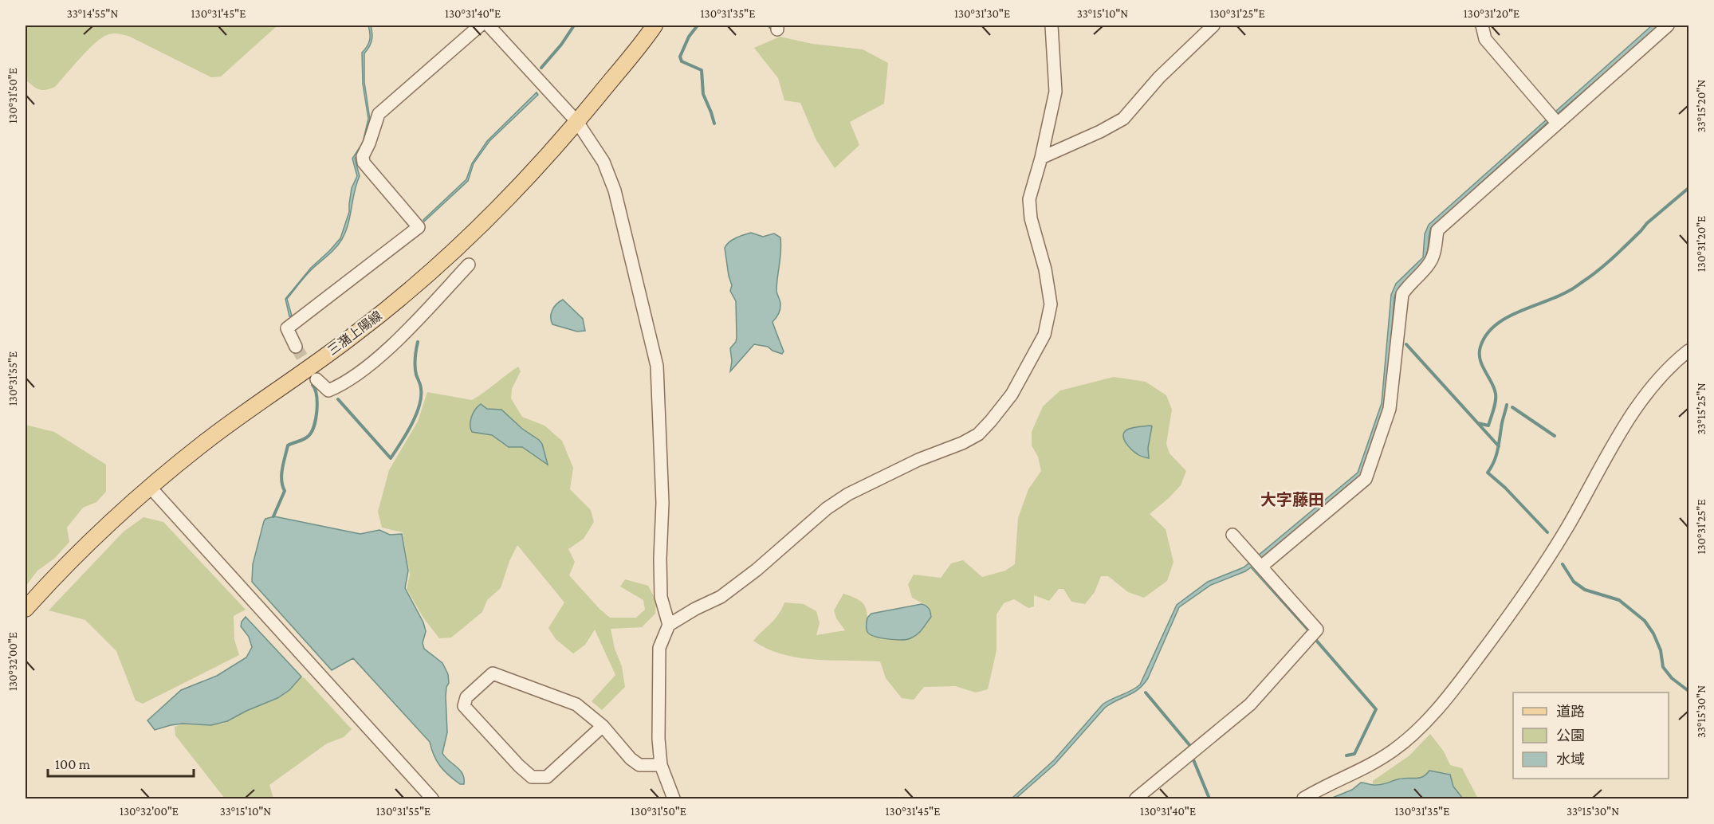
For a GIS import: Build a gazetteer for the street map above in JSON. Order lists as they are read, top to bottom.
{
  "streets": {
    "main road": ["三潴上陽線"]
  },
  "districts": ["大字藤田"],
  "legend": ["道路", "公園", "水域"],
  "scale_bar": "100 m",
  "coordinates": [
    "33°14'55\"N",
    "130°31'45\"E",
    "130°31'40\"E",
    "130°31'35\"E",
    "130°31'30\"E",
    "33°15'10\"N",
    "130°31'25\"E",
    "130°31'20\"E",
    "130°31'50\"E",
    "33°15'20\"N",
    "130°31'55\"E",
    "33°15'25\"N",
    "130°32'00\"E",
    "33°15'30\"N"
  ]
}
